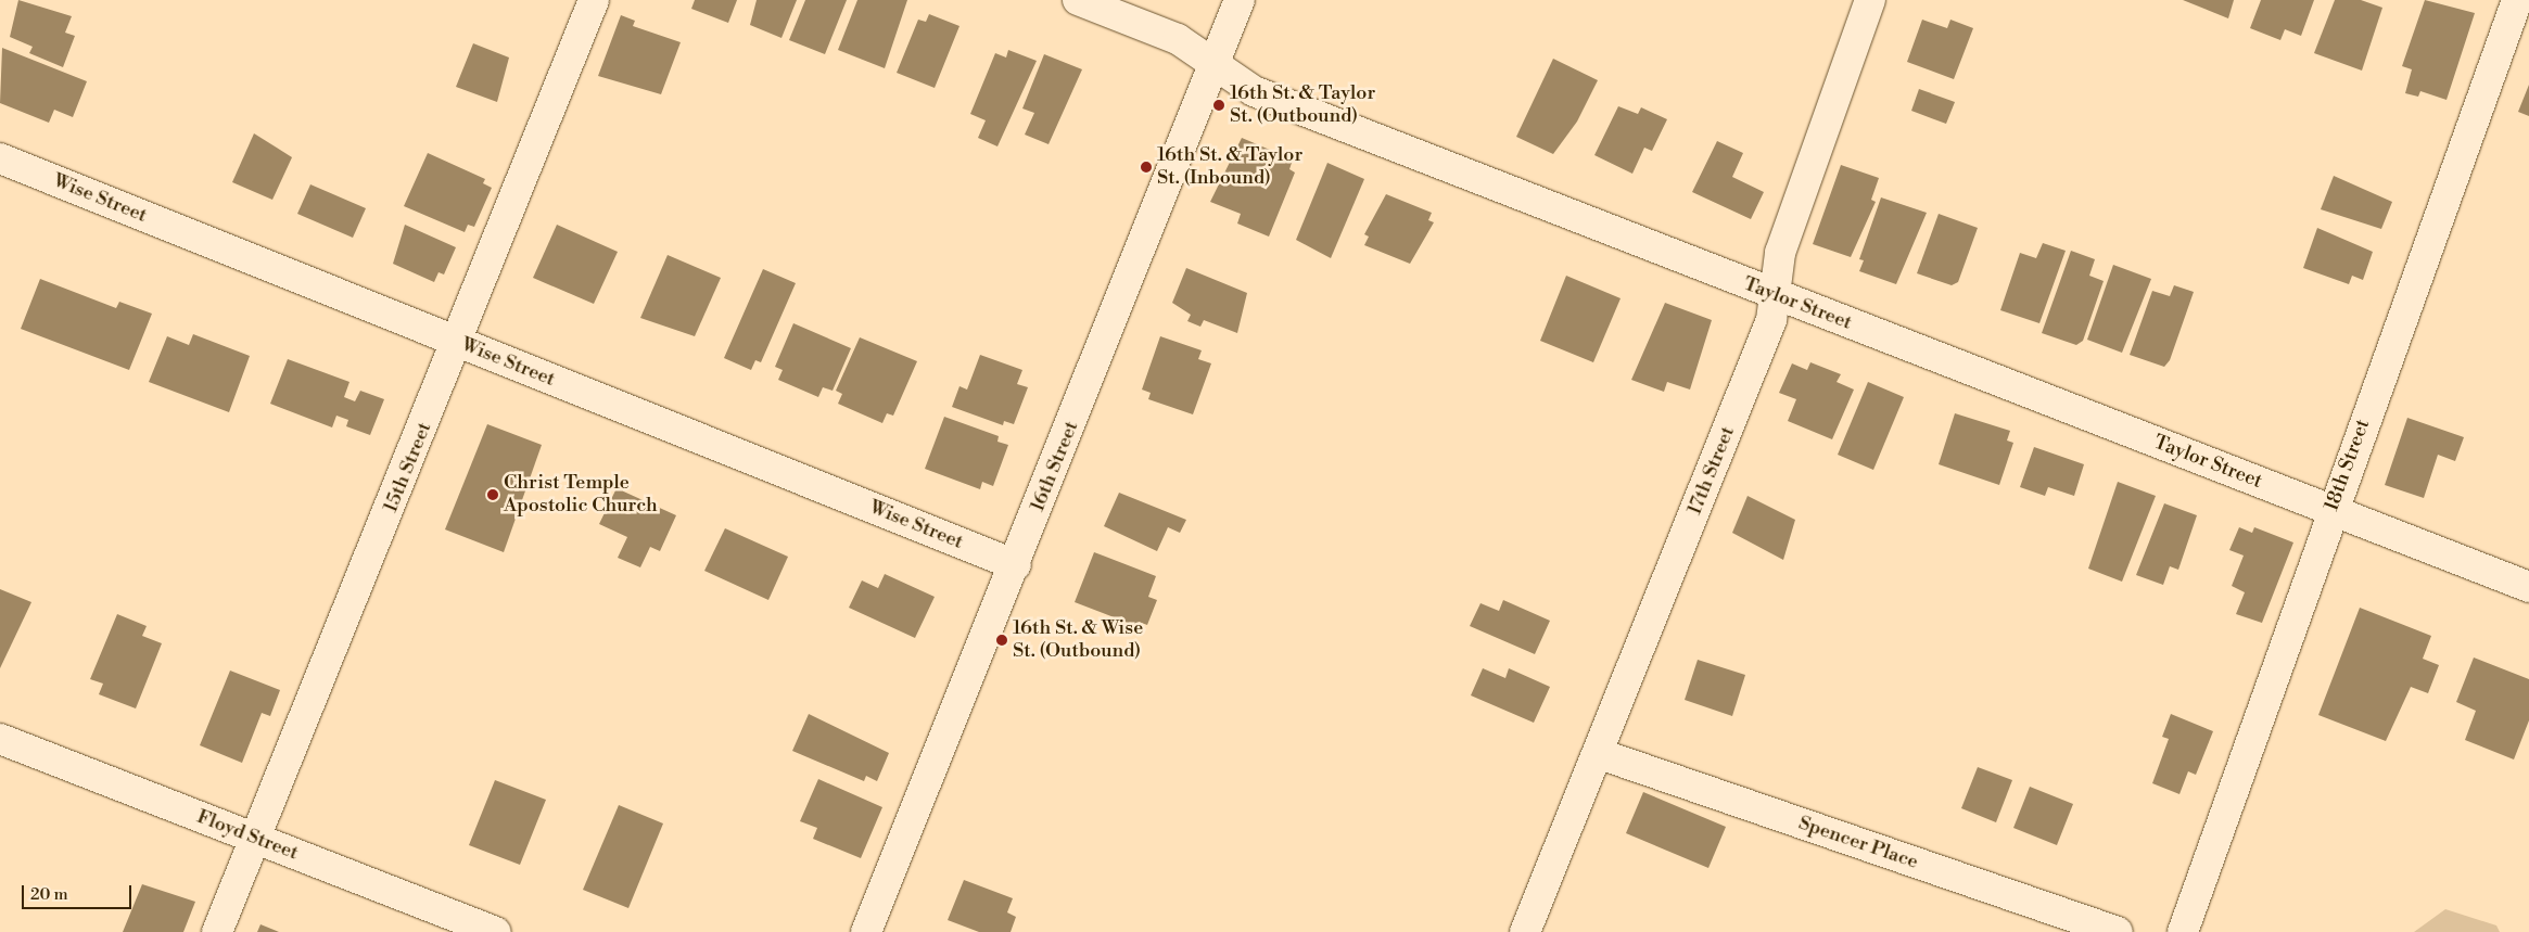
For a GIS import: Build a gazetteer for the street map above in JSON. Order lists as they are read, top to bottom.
{
  "streets": {
    "street": [
      "Wise Street",
      "Taylor Street",
      "18th Street",
      "16th Street",
      "15th Street",
      "17th Street",
      "Floyd Street",
      "Spencer Place"
    ]
  },
  "crossings": [
    ["Wise Street", "16th Street"],
    ["Wise Street", "15th Street"],
    ["Taylor Street", "18th Street"],
    ["Taylor Street", "16th Street"],
    ["Taylor Street", "17th Street"],
    ["15th Street", "Floyd Street"],
    ["17th Street", "Spencer Place"]
  ],
  "places": [
    "16th St. & Taylor St. (Outbound)",
    "16th St. & Taylor St. (Inbound)",
    "Christ Temple Apostolic Church",
    "16th St. & Wise St. (Outbound)"
  ],
  "scale_bar": "20 m"
}
